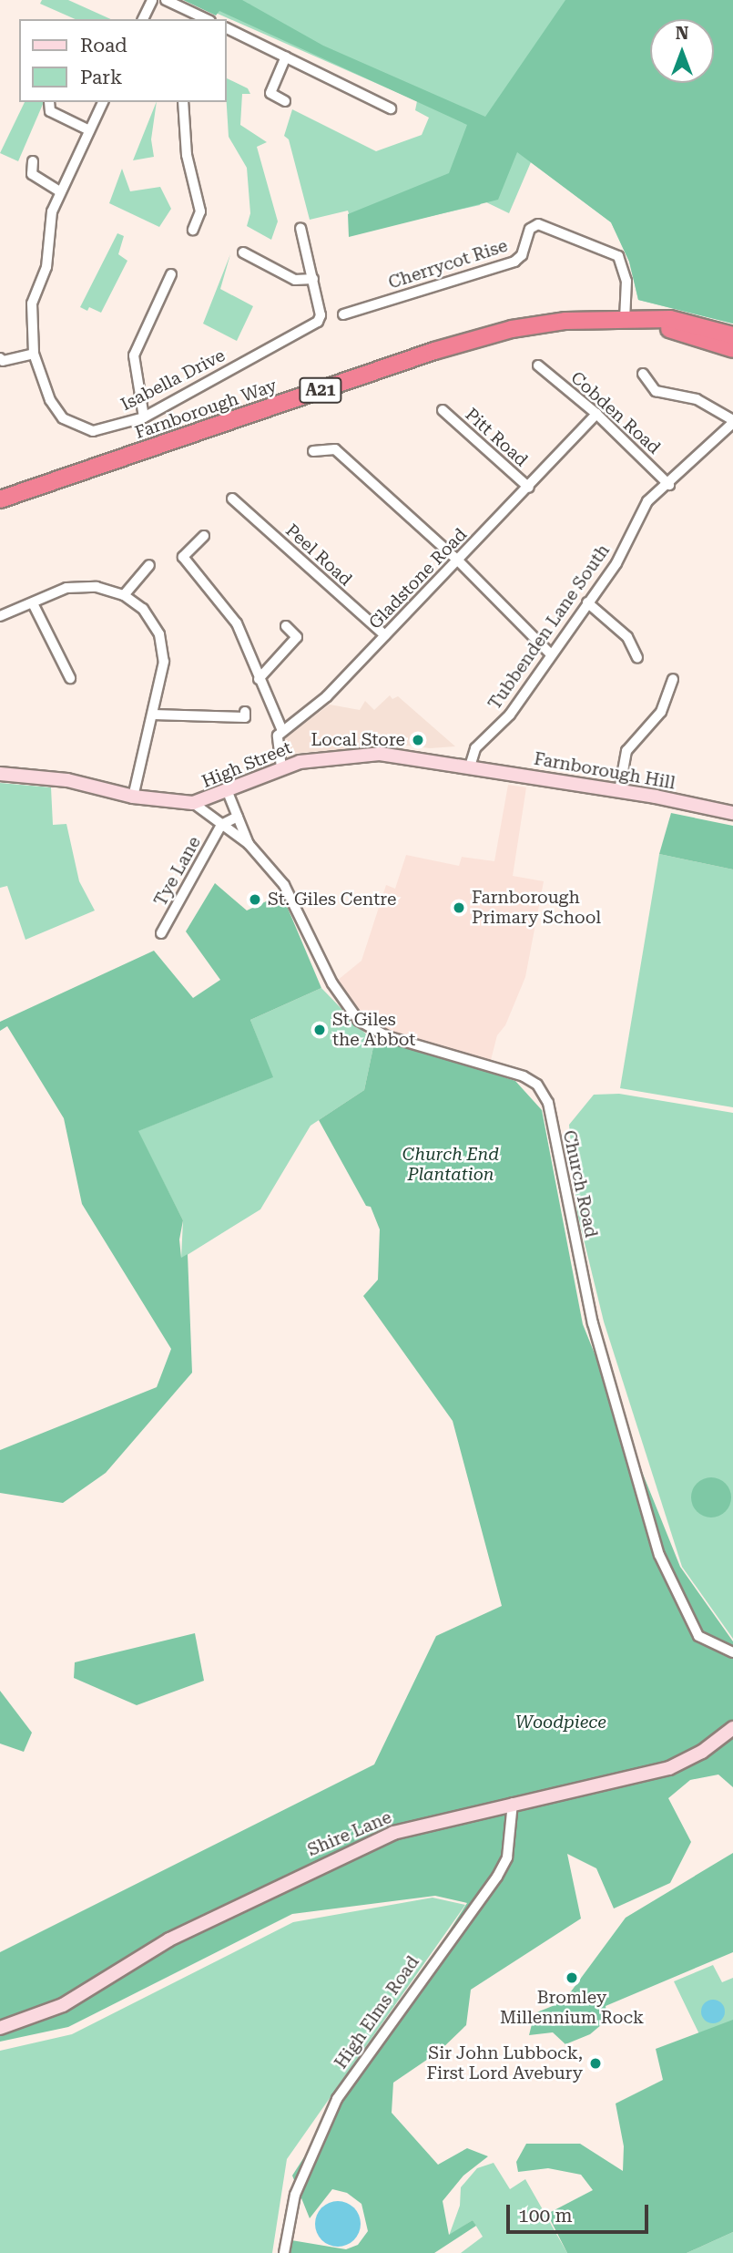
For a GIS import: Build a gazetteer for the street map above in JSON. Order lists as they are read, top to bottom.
{
  "streets": {
    "highway": ["A21", "Farnborough Way"],
    "street": [
      "Cherrycot Rise",
      "Isabella Drive",
      "Cobden Road",
      "Pitt Road",
      "Peel Road",
      "Gladstone Road",
      "Tubbenden Lane South",
      "High Street",
      "Farnborough Hill",
      "Tye Lane",
      "Church Road",
      "Shire Lane",
      "High Elms Road"
    ]
  },
  "crossings": [
    ["Cherrycot Rise", "Farnborough Way"],
    ["Cobden Road", "Gladstone Road"],
    ["Cobden Road", "Tubbenden Lane South"],
    ["Pitt Road", "Gladstone Road"],
    ["Peel Road", "Gladstone Road"],
    ["Tubbenden Lane South", "High Street"],
    ["Tubbenden Lane South", "Farnborough Hill"],
    ["High Street", "Farnborough Hill"],
    ["High Street", "Church Road"],
    ["Tye Lane", "Church Road"],
    ["Shire Lane", "High Elms Road"]
  ],
  "parks": ["Church End Plantation", "Woodpiece"],
  "places": [
    "Local Store",
    "St. Giles Centre",
    "Farnborough Primary School",
    "St Giles the Abbot",
    "Bromley Millennium Rock",
    "Sir John Lubbock, First Lord Avebury"
  ],
  "legend": ["Road", "Park"],
  "scale_bar": "100 m",
  "north": "top"
}
